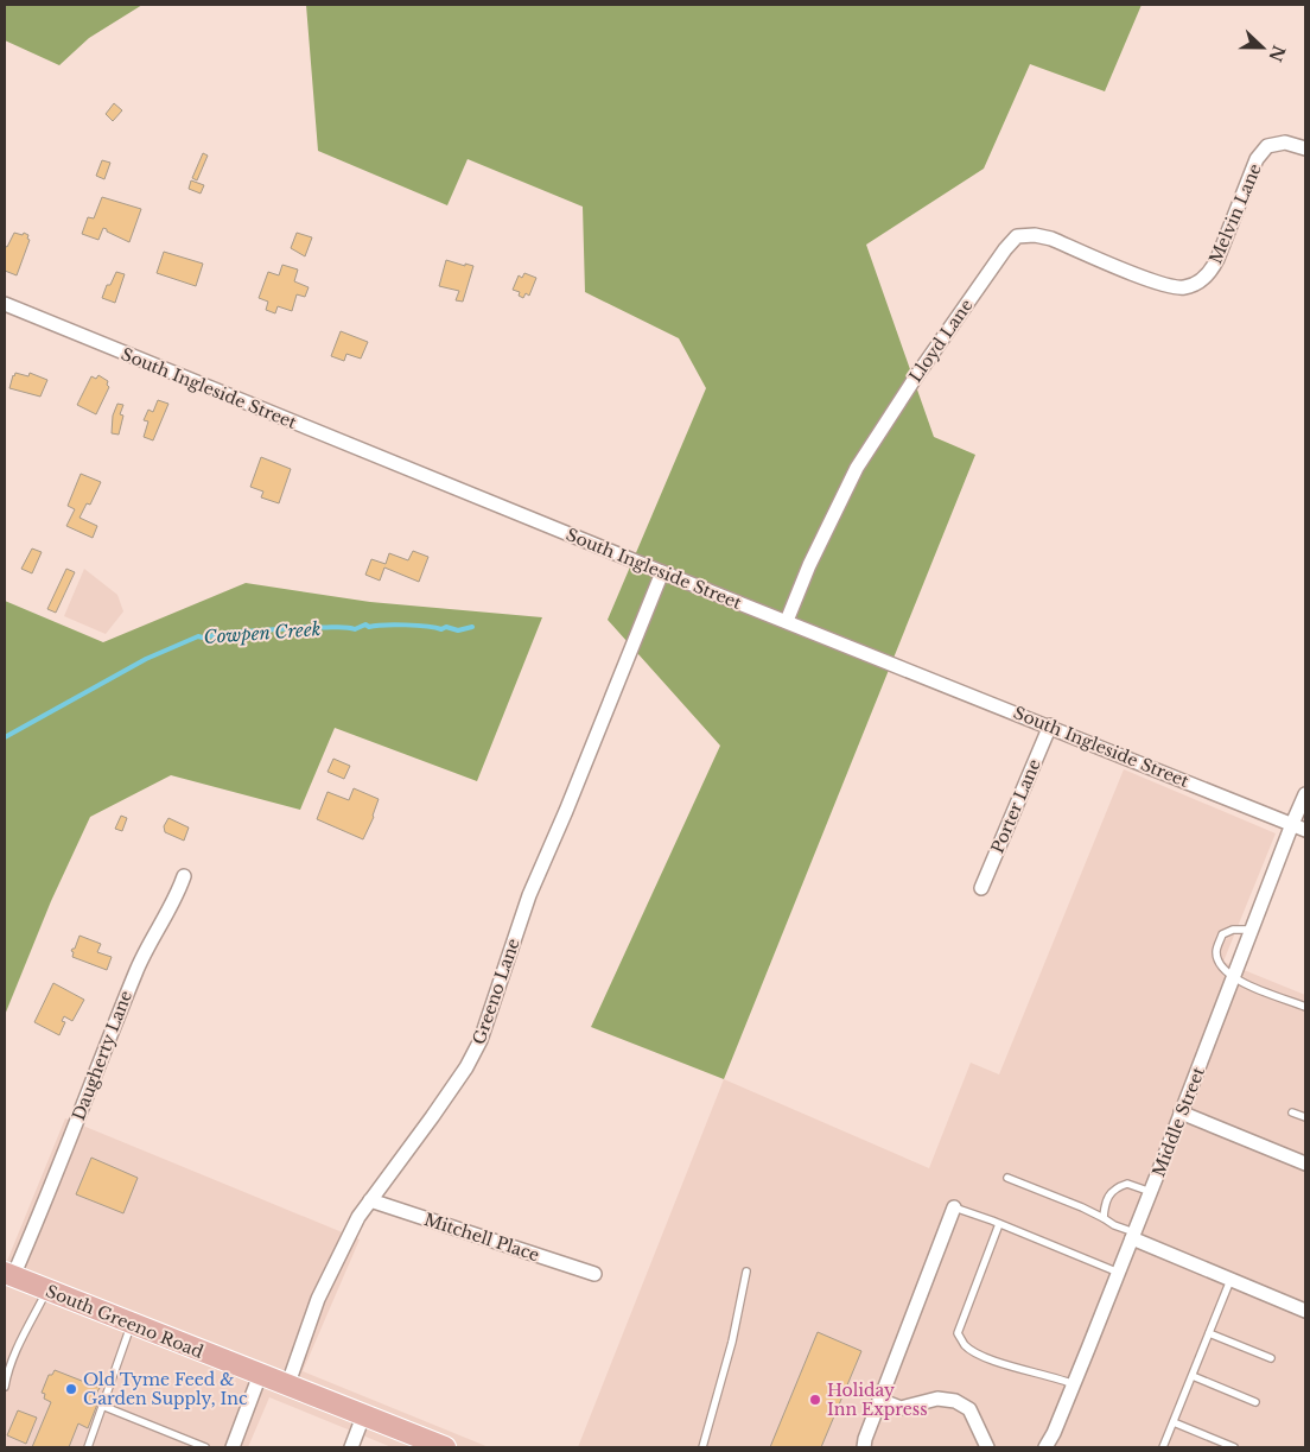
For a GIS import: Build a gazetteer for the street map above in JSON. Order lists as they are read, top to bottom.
{
  "streets": {
    "main road": ["South Greeno Road"],
    "street": [
      "Melvin Lane",
      "Lloyd Lane",
      "South Ingleside Street",
      "Porter Lane",
      "Greeno Lane",
      "Daugherty Lane",
      "Middle Street",
      "Mitchell Place"
    ]
  },
  "crossings": [
    ["Melvin Lane", "Lloyd Lane"],
    ["Lloyd Lane", "South Ingleside Street"],
    ["South Ingleside Street", "Porter Lane"],
    ["South Ingleside Street", "Greeno Lane"],
    ["South Ingleside Street", "Middle Street"],
    ["Greeno Lane", "Mitchell Place"],
    ["Greeno Lane", "South Greeno Road"],
    ["Daugherty Lane", "South Greeno Road"]
  ],
  "water": ["Cowpen Creek"],
  "places": ["Old Tyme Feed & Garden Supply, Inc", "Holiday Inn Express"],
  "north": "right"
}
